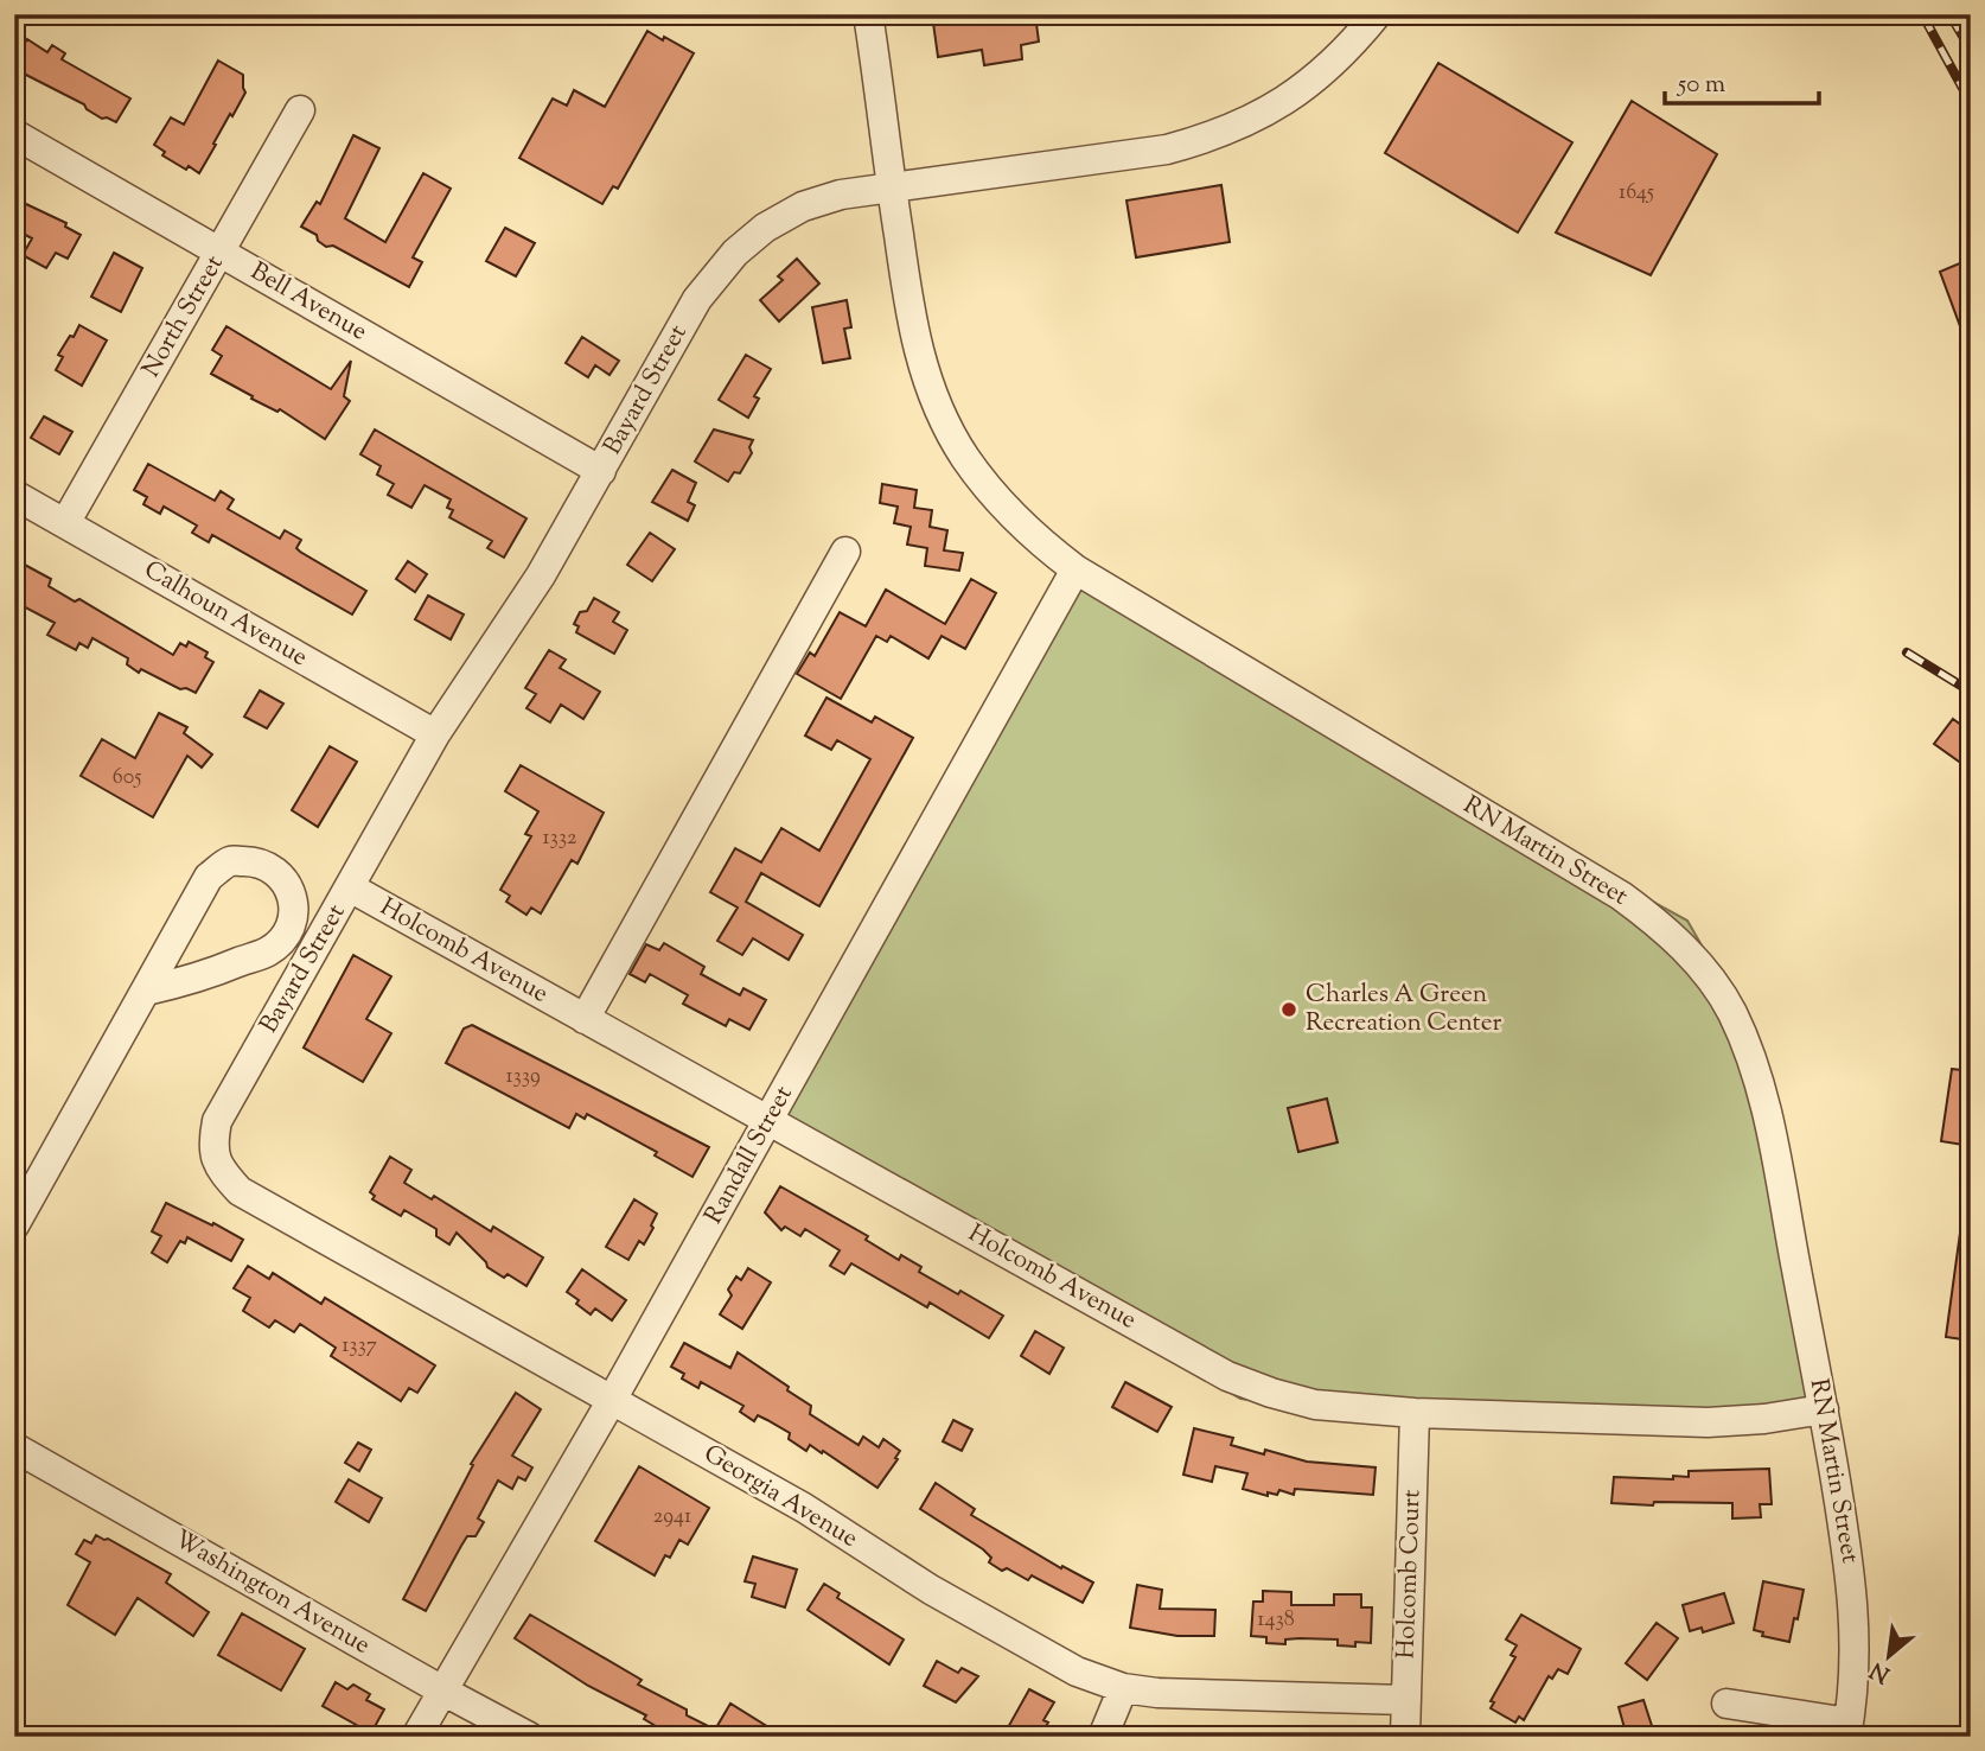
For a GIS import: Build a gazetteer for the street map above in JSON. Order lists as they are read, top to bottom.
{
  "streets": {
    "street": [
      "Bell Avenue",
      "North Street",
      "Bayard Street",
      "Calhoun Avenue",
      "RN Martin Street",
      "Holcomb Avenue",
      "Randall Street",
      "Georgia Avenue",
      "Holcomb Court",
      "Washington Avenue"
    ]
  },
  "crossings": [
    ["Bell Avenue", "North Street"],
    ["Bell Avenue", "Bayard Street"],
    ["North Street", "Calhoun Avenue"],
    ["Bayard Street", "Calhoun Avenue"],
    ["Bayard Street", "RN Martin Street"],
    ["Bayard Street", "Holcomb Avenue"],
    ["Bayard Street", "Georgia Avenue"],
    ["RN Martin Street", "Holcomb Avenue"],
    ["RN Martin Street", "Randall Street"],
    ["Holcomb Avenue", "Randall Street"],
    ["Holcomb Avenue", "Holcomb Court"],
    ["Randall Street", "Georgia Avenue"],
    ["Randall Street", "Washington Avenue"],
    ["Georgia Avenue", "Holcomb Court"]
  ],
  "places": ["Charles A Green Recreation Center"],
  "house_numbers": [
    "1645",
    "605",
    "1332",
    "1339",
    "1337",
    "2941",
    "1438"
  ],
  "scale_bar": "50 m",
  "north": "bottom left"
}
